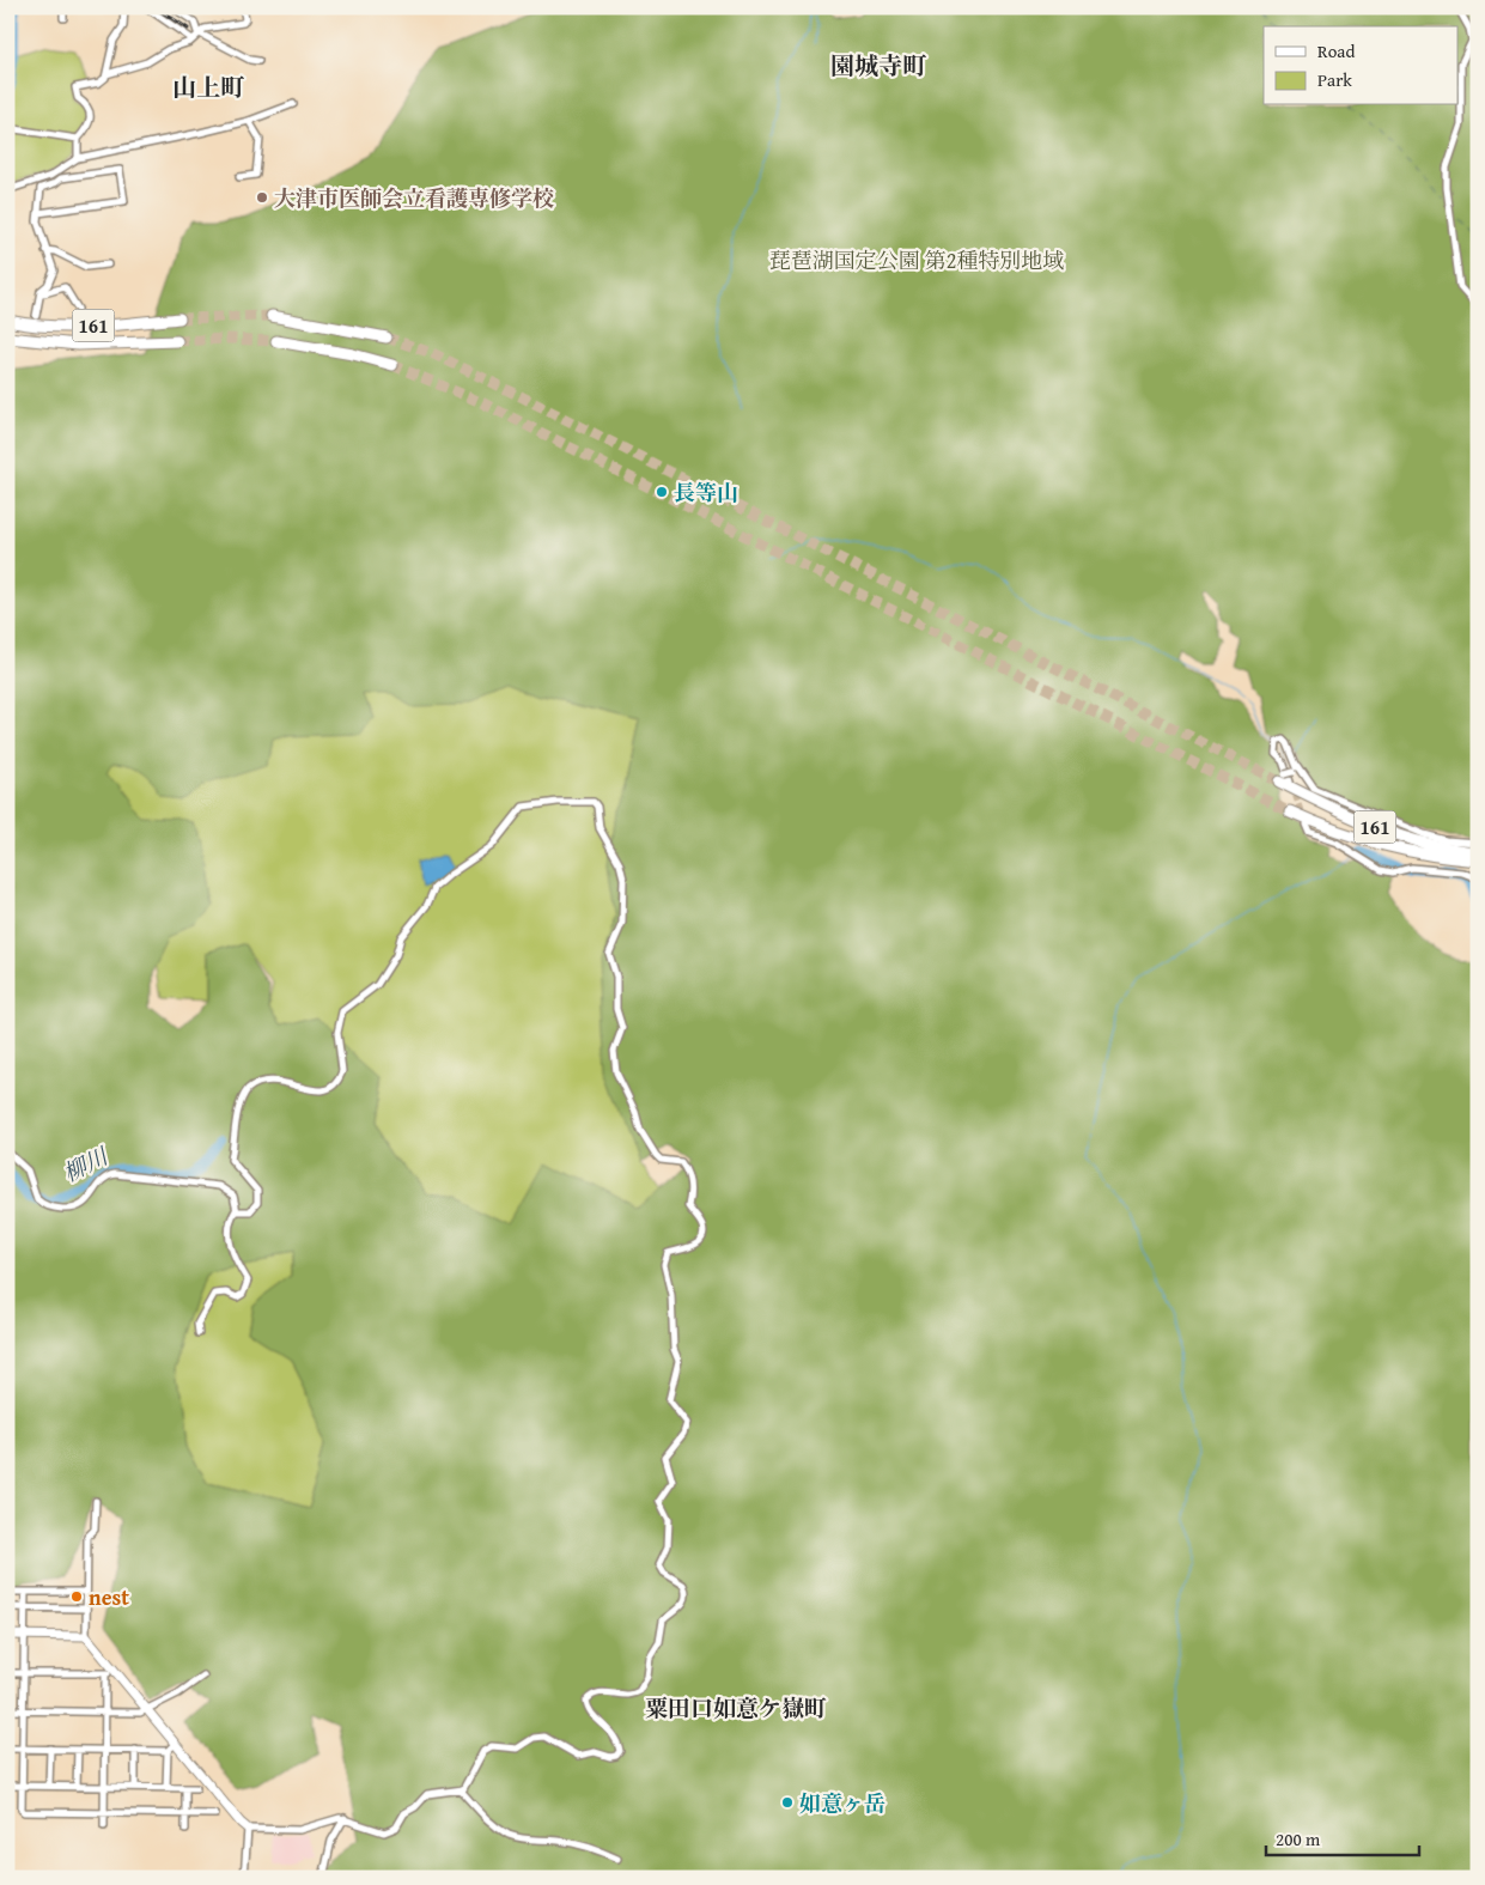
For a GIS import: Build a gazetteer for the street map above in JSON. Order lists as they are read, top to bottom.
{
  "streets": {
    "highway": ["161"]
  },
  "districts": ["園城寺町", "山上町", "粟田口如意ケ嶽町"],
  "water": ["柳川"],
  "parks": ["琵琶湖国定公園 第2種特別地域"],
  "places": [
    "大津市医師会立看護専修学校",
    "長等山",
    "nest",
    "如意ヶ岳"
  ],
  "legend": ["Road", "Park"],
  "scale_bar": "200 m"
}
